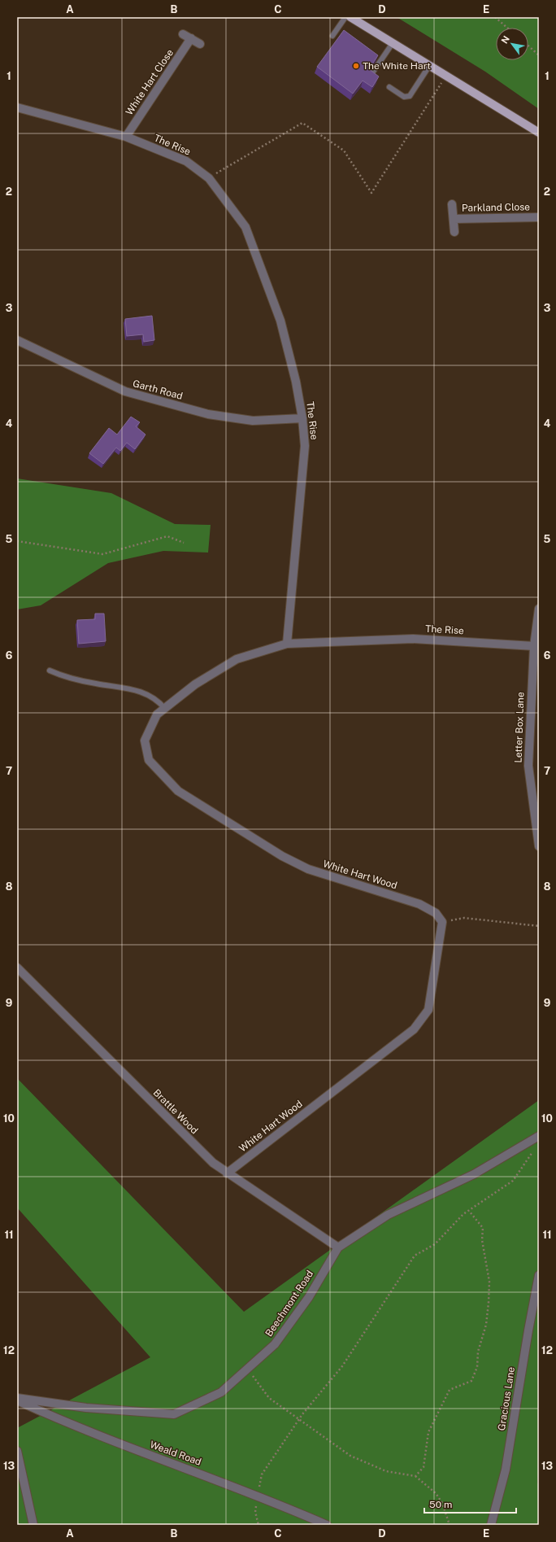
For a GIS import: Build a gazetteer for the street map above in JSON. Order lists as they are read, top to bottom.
{
  "streets": {
    "street": [
      "White Hart Close",
      "The Rise",
      "Parkland Close",
      "Garth Road",
      "Letter Box Lane",
      "White Hart Wood",
      "Brattle Wood",
      "Beechmont Road",
      "Gracious Lane",
      "Weald Road"
    ]
  },
  "crossings": [
    ["White Hart Close", "The Rise"],
    ["The Rise", "Garth Road"],
    ["The Rise", "Letter Box Lane"],
    ["The Rise", "White Hart Wood"],
    ["White Hart Wood", "Brattle Wood"],
    ["Brattle Wood", "Beechmont Road"],
    ["Beechmont Road", "Weald Road"]
  ],
  "places": ["The White Hart"],
  "scale_bar": "50 m",
  "north": "top left",
  "grid": {
    "columns": [
      "A",
      "B",
      "C",
      "D",
      "E"
    ],
    "rows": [
      "1",
      "2",
      "3",
      "4",
      "5",
      "6",
      "7",
      "8",
      "9",
      "10",
      "11",
      "12",
      "13"
    ]
  }
}
